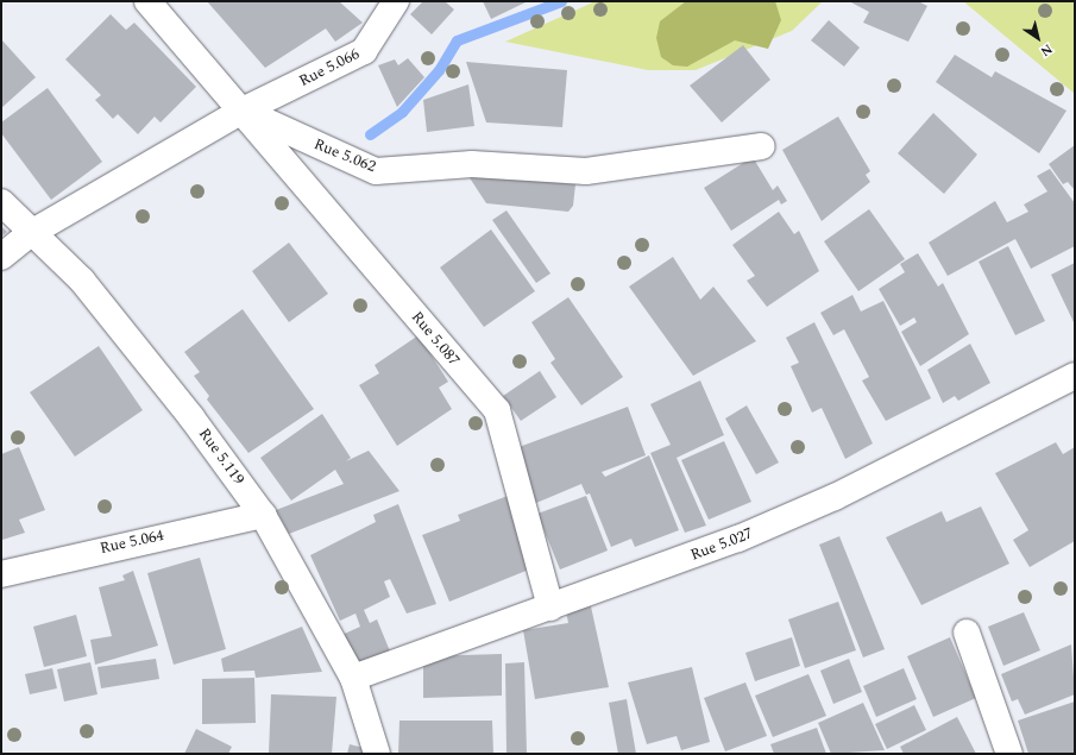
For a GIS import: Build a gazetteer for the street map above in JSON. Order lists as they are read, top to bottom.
{
  "streets": {
    "street": [
      "Rue 5.066",
      "Rue 5.062",
      "Rue 5.087",
      "Rue 5.119",
      "Rue 5.064",
      "Rue 5.027"
    ]
  },
  "crossings": [
    ["Rue 5.066", "Rue 5.062"],
    ["Rue 5.066", "Rue 5.087"],
    ["Rue 5.062", "Rue 5.087"],
    ["Rue 5.087", "Rue 5.027"],
    ["Rue 5.119", "Rue 5.064"],
    ["Rue 5.119", "Rue 5.027"]
  ],
  "north": "bottom right"
}
